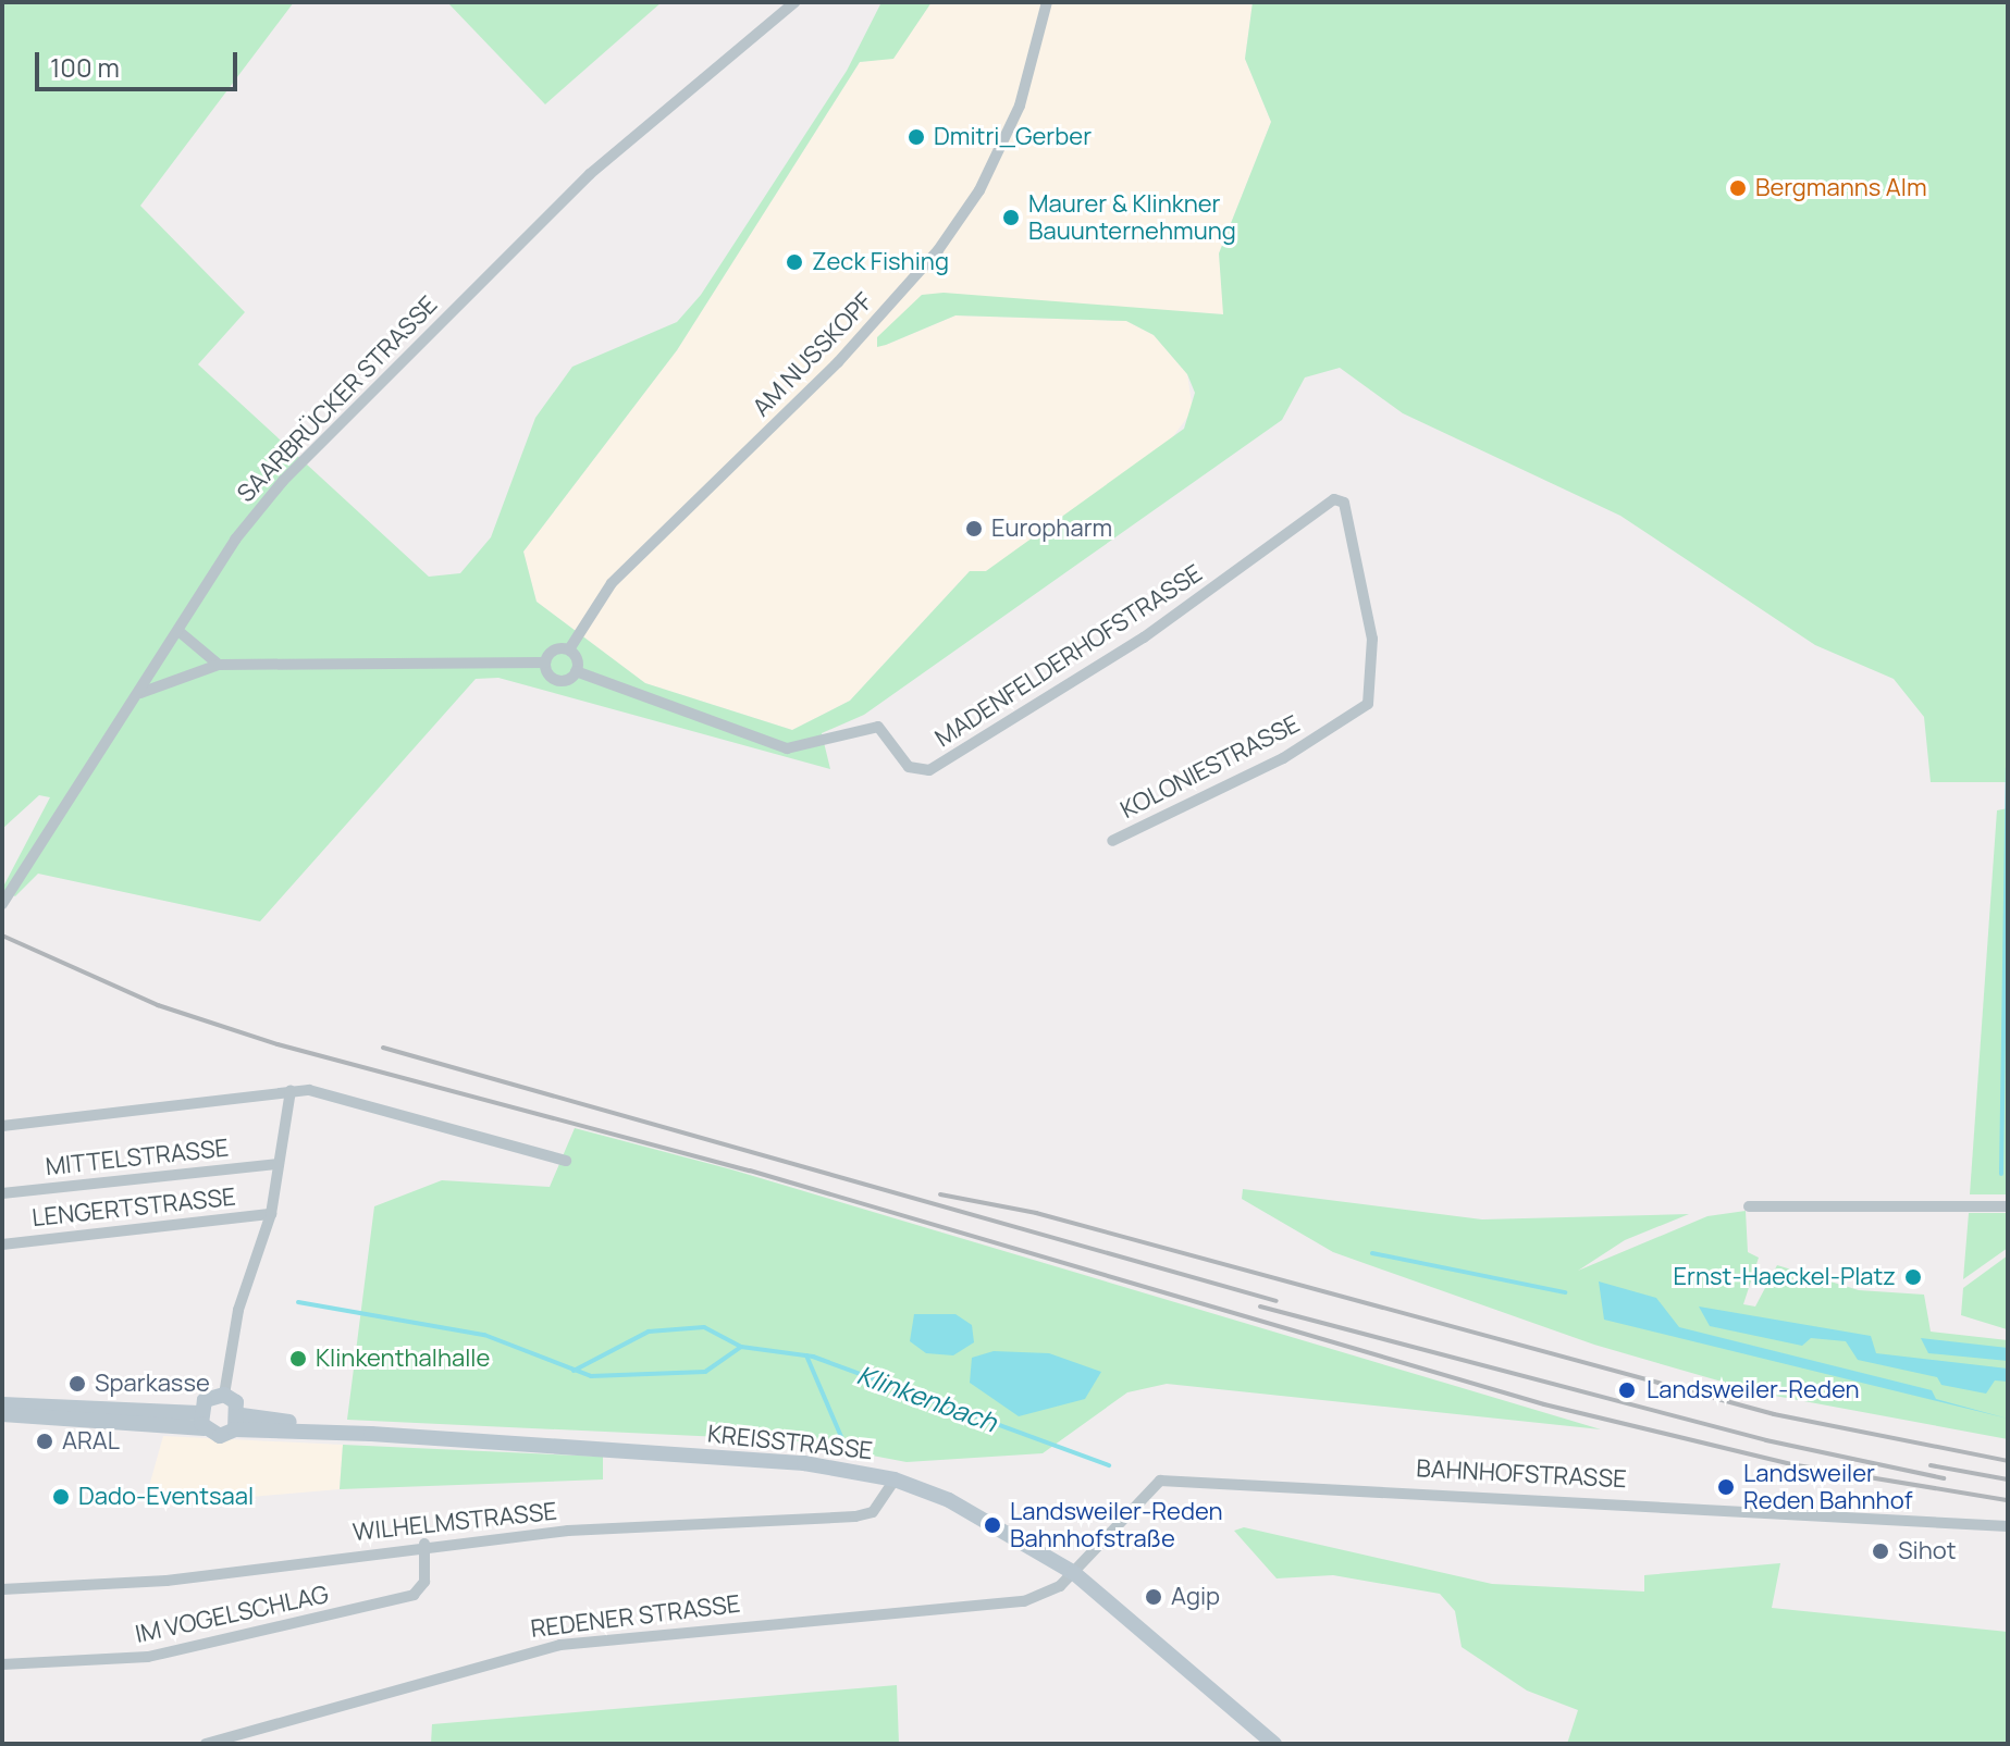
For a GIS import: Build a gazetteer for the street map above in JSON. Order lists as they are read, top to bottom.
{
  "streets": {
    "main road": ["KREISSTRASSE"],
    "street": [
      "AM NUSSKOPF",
      "SAARBRÜCKER STRASSE",
      "MADENFELDERHOFSTRASSE",
      "KOLONIESTRASSE",
      "MITTELSTRASSE",
      "LENGERTSTRASSE",
      "BAHNHOFSTRASSE",
      "WILHELMSTRASSE",
      "IM VOGELSCHLAG",
      "REDENER STRASSE"
    ]
  },
  "crossings": [
    ["AM NUSSKOPF", "MADENFELDERHOFSTRASSE"],
    ["SAARBRÜCKER STRASSE", "MADENFELDERHOFSTRASSE"],
    ["MADENFELDERHOFSTRASSE", "KOLONIESTRASSE"],
    ["KREISSTRASSE", "BAHNHOFSTRASSE"],
    ["KREISSTRASSE", "WILHELMSTRASSE"],
    ["KREISSTRASSE", "REDENER STRASSE"],
    ["BAHNHOFSTRASSE", "REDENER STRASSE"],
    ["WILHELMSTRASSE", "IM VOGELSCHLAG"]
  ],
  "water": ["Klinkenbach"],
  "places": [
    "Dmitri_Gerber",
    "Bergmanns Alm",
    "Maurer & Klinkner Bauunternehmung",
    "Zeck Fishing",
    "Europharm",
    "Ernst-Haeckel-Platz",
    "Klinkenthalhalle",
    "Sparkasse",
    "Landsweiler-Reden",
    "ARAL",
    "Landsweiler Reden Bahnhof",
    "Dado-Eventsaal",
    "Landsweiler-Reden Bahnhofstraße",
    "Sihot",
    "Agip"
  ],
  "scale_bar": "100 m"
}
